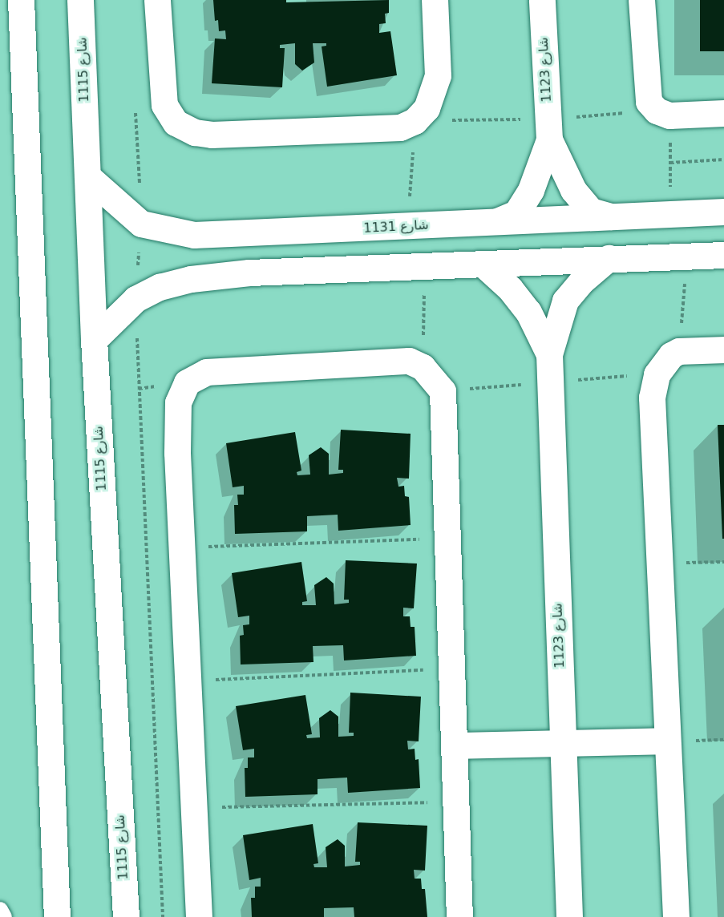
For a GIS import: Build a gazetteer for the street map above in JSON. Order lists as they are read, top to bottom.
{
  "streets": {
    "street": ["شارع 1115", "شارع 1123", "شارع 1131"]
  },
  "crossings": [
    ["شارع 1115", "شارع 1131"],
    ["شارع 1123", "شارع 1131"]
  ]
}
